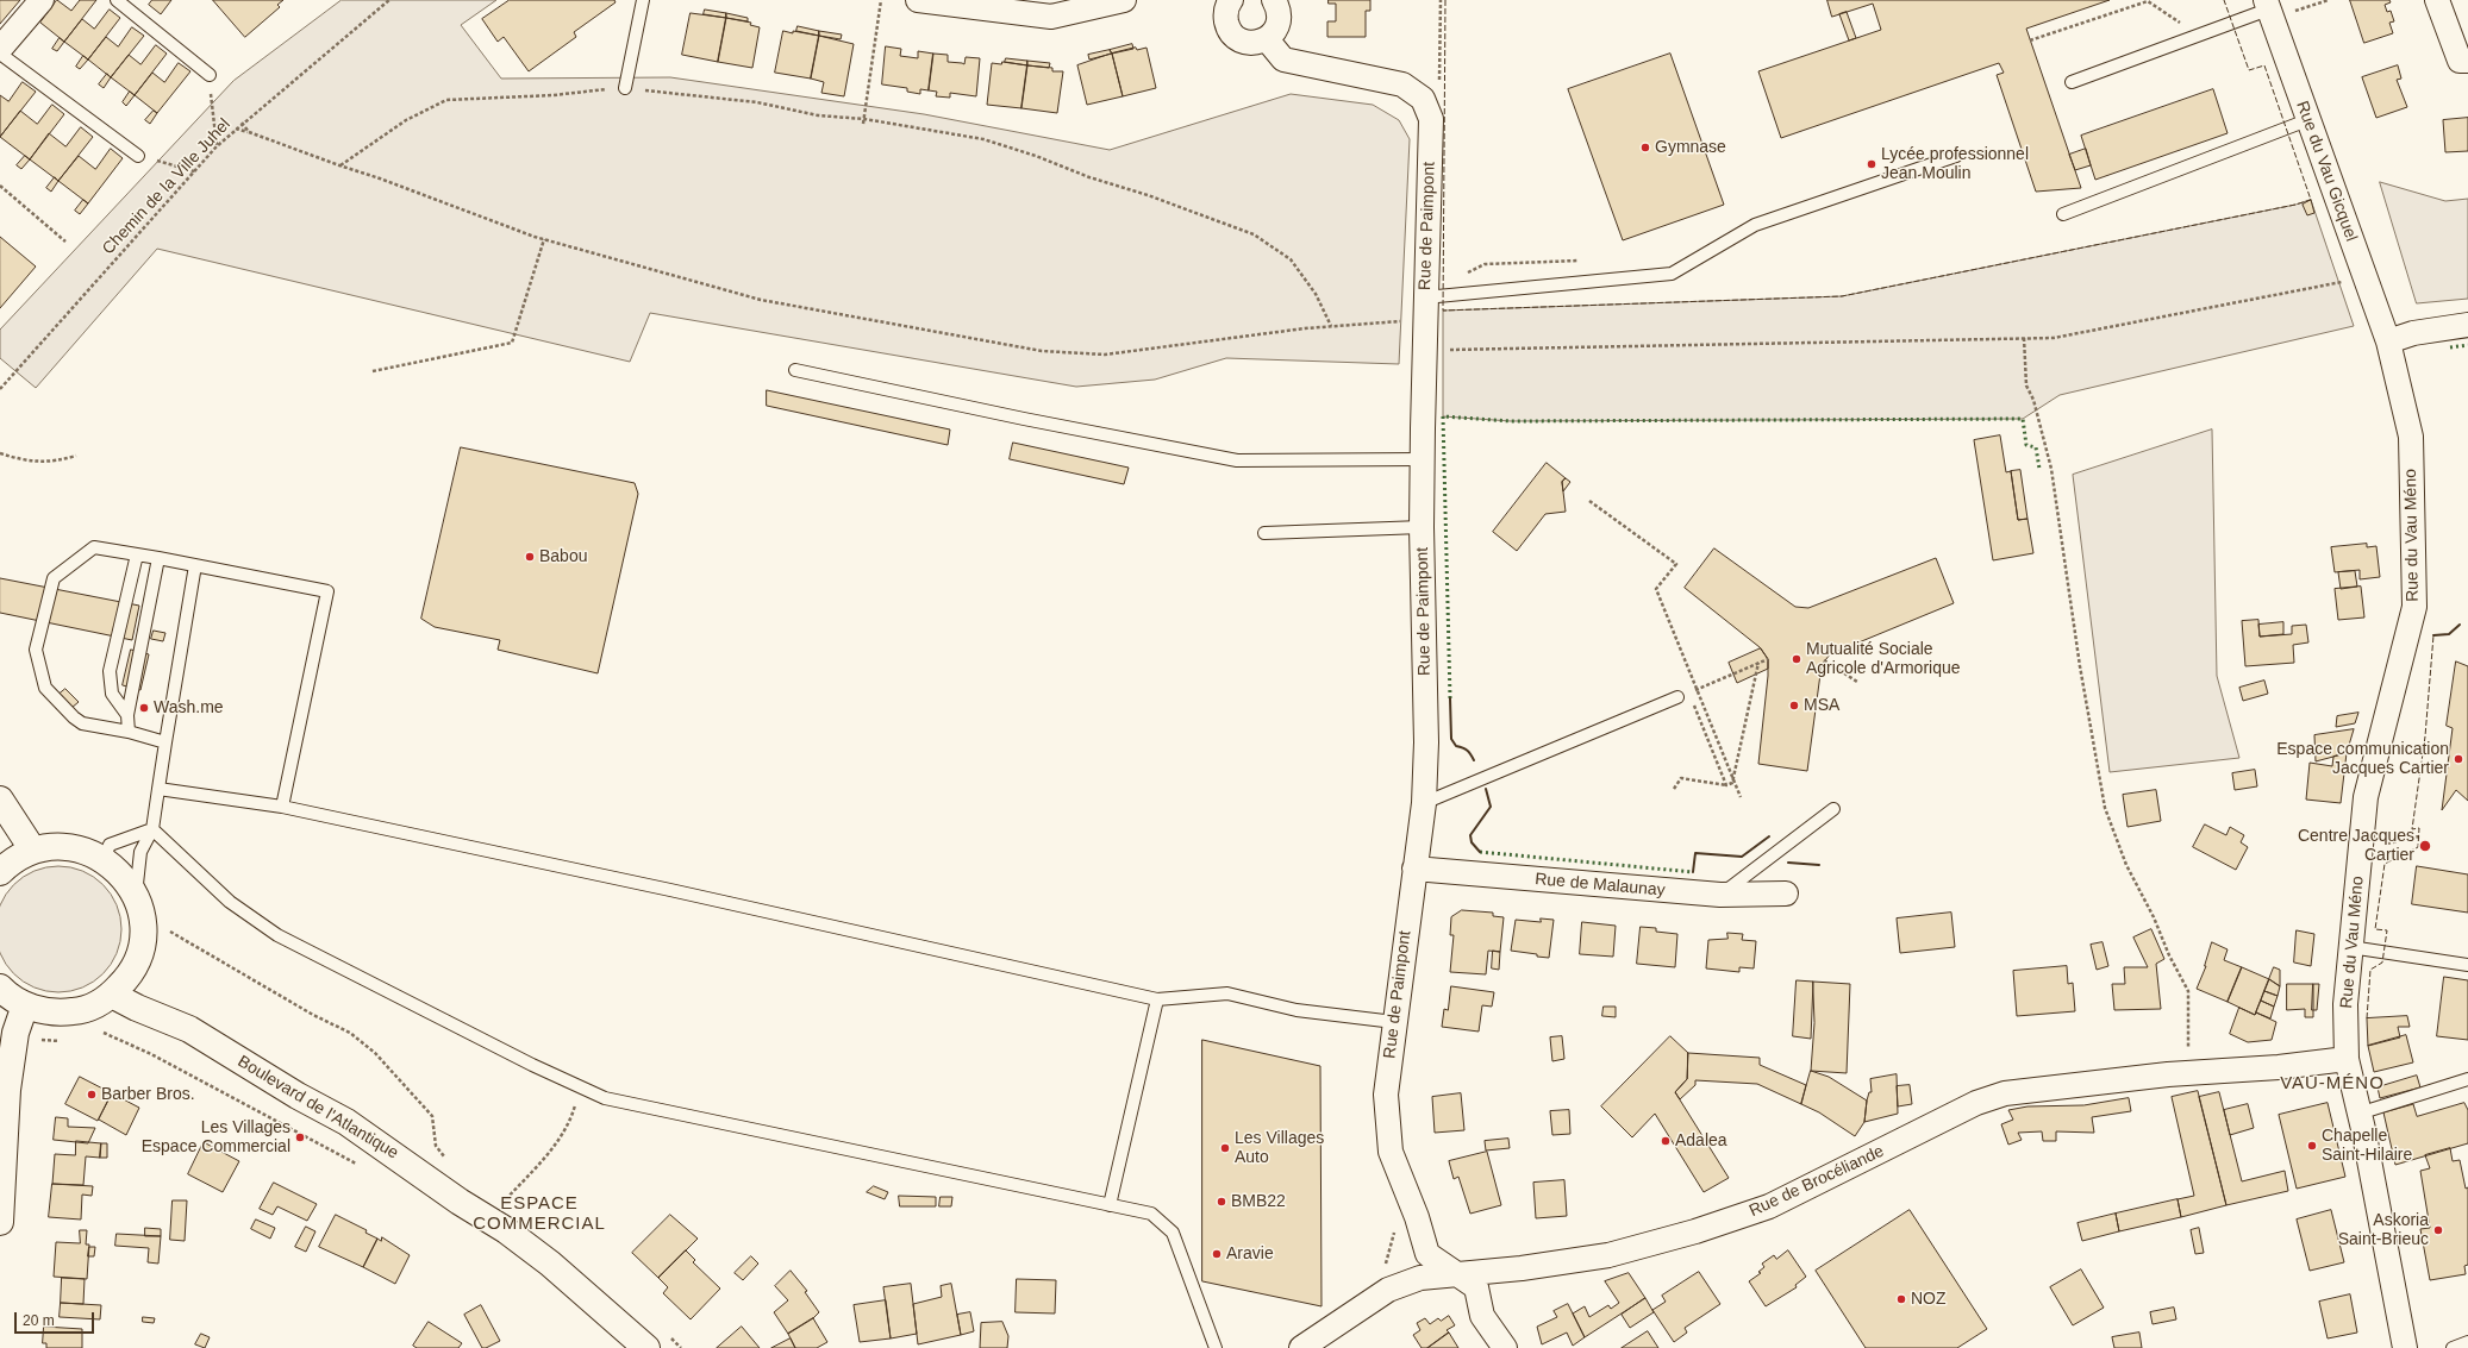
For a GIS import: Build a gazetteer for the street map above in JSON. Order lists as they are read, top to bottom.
{
  "streets": {
    "main road": ["Boulevard de l'Atlantique"],
    "street": [
      "Rue du Vau Gicquel",
      "Rue de Paimpont",
      "Rue du Vau Méno",
      "Rue de Malaunay",
      "Rue de Brocéliande"
    ],
    "path": ["Chemin de la Ville Juhel"]
  },
  "crossings": [
    ["Rue du Vau Gicquel", "Rue du Vau Méno"],
    ["Rue de Paimpont", "Rue de Malaunay"],
    ["Rue de Paimpont", "Rue de Brocéliande"],
    ["Rue du Vau Méno", "Rue de Brocéliande"]
  ],
  "districts": ["VAU-MÉNO", "ESPACE COMMERCIAL"],
  "places": [
    "Gymnase",
    "Lycée professionnel Jean Moulin",
    "Babou",
    "Mutualité Sociale Agricole d'Armorique",
    "MSA",
    "Wash.me",
    "Espace communication Jacques Cartier",
    "Centre Jacques Cartier",
    "Barber Bros.",
    "Les Villages Espace Commercial",
    "Adalea",
    "Chapelle Saint-Hilaire",
    "Les Villages Auto",
    "BMB22",
    "Askoria Saint-Brieuc",
    "Aravie",
    "NOZ"
  ],
  "scale_bar": "20 m"
}
